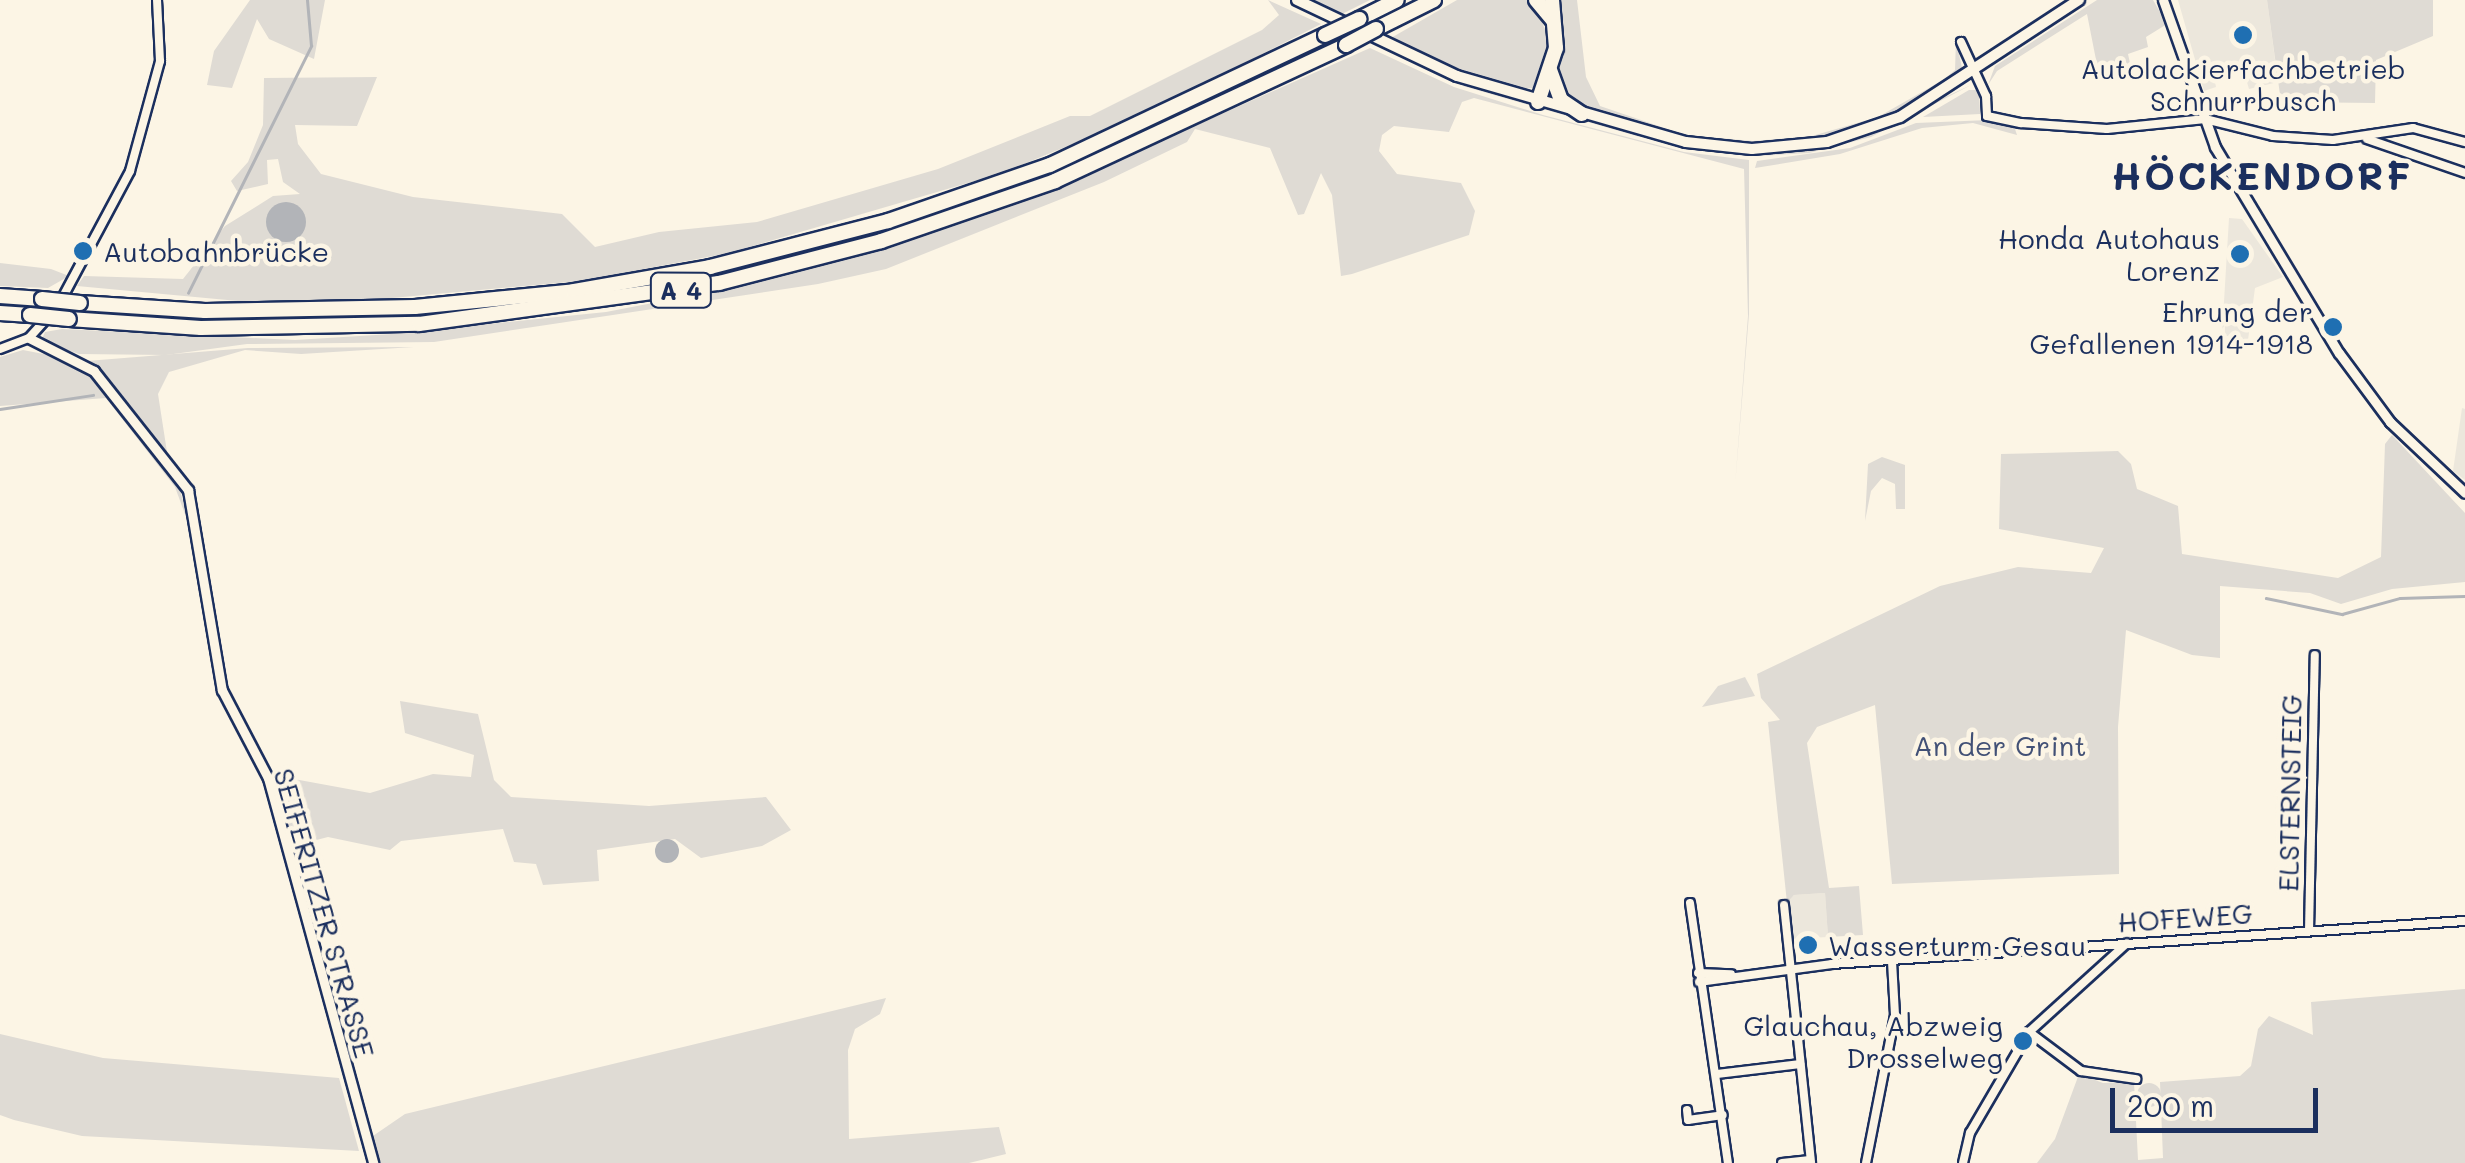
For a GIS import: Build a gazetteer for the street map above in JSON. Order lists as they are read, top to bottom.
{
  "streets": {
    "highway": ["A 4"],
    "street": ["ELSTERNSTEIG", "SEIFERITZER STRASSE", "HOFEWEG"]
  },
  "crossings": [
    ["ELSTERNSTEIG", "HOFEWEG"]
  ],
  "districts": ["HÖCKENDORF"],
  "parks": ["An der Grint"],
  "places": [
    "Autolackierfachbetrieb Schnurrbusch",
    "Autobahnbrücke",
    "Honda Autohaus Lorenz",
    "Ehrung der Gefallenen 1914-1918",
    "Wasserturm Gesau",
    "Glauchau, Abzweig Drosselweg"
  ],
  "scale_bar": "200 m"
}
